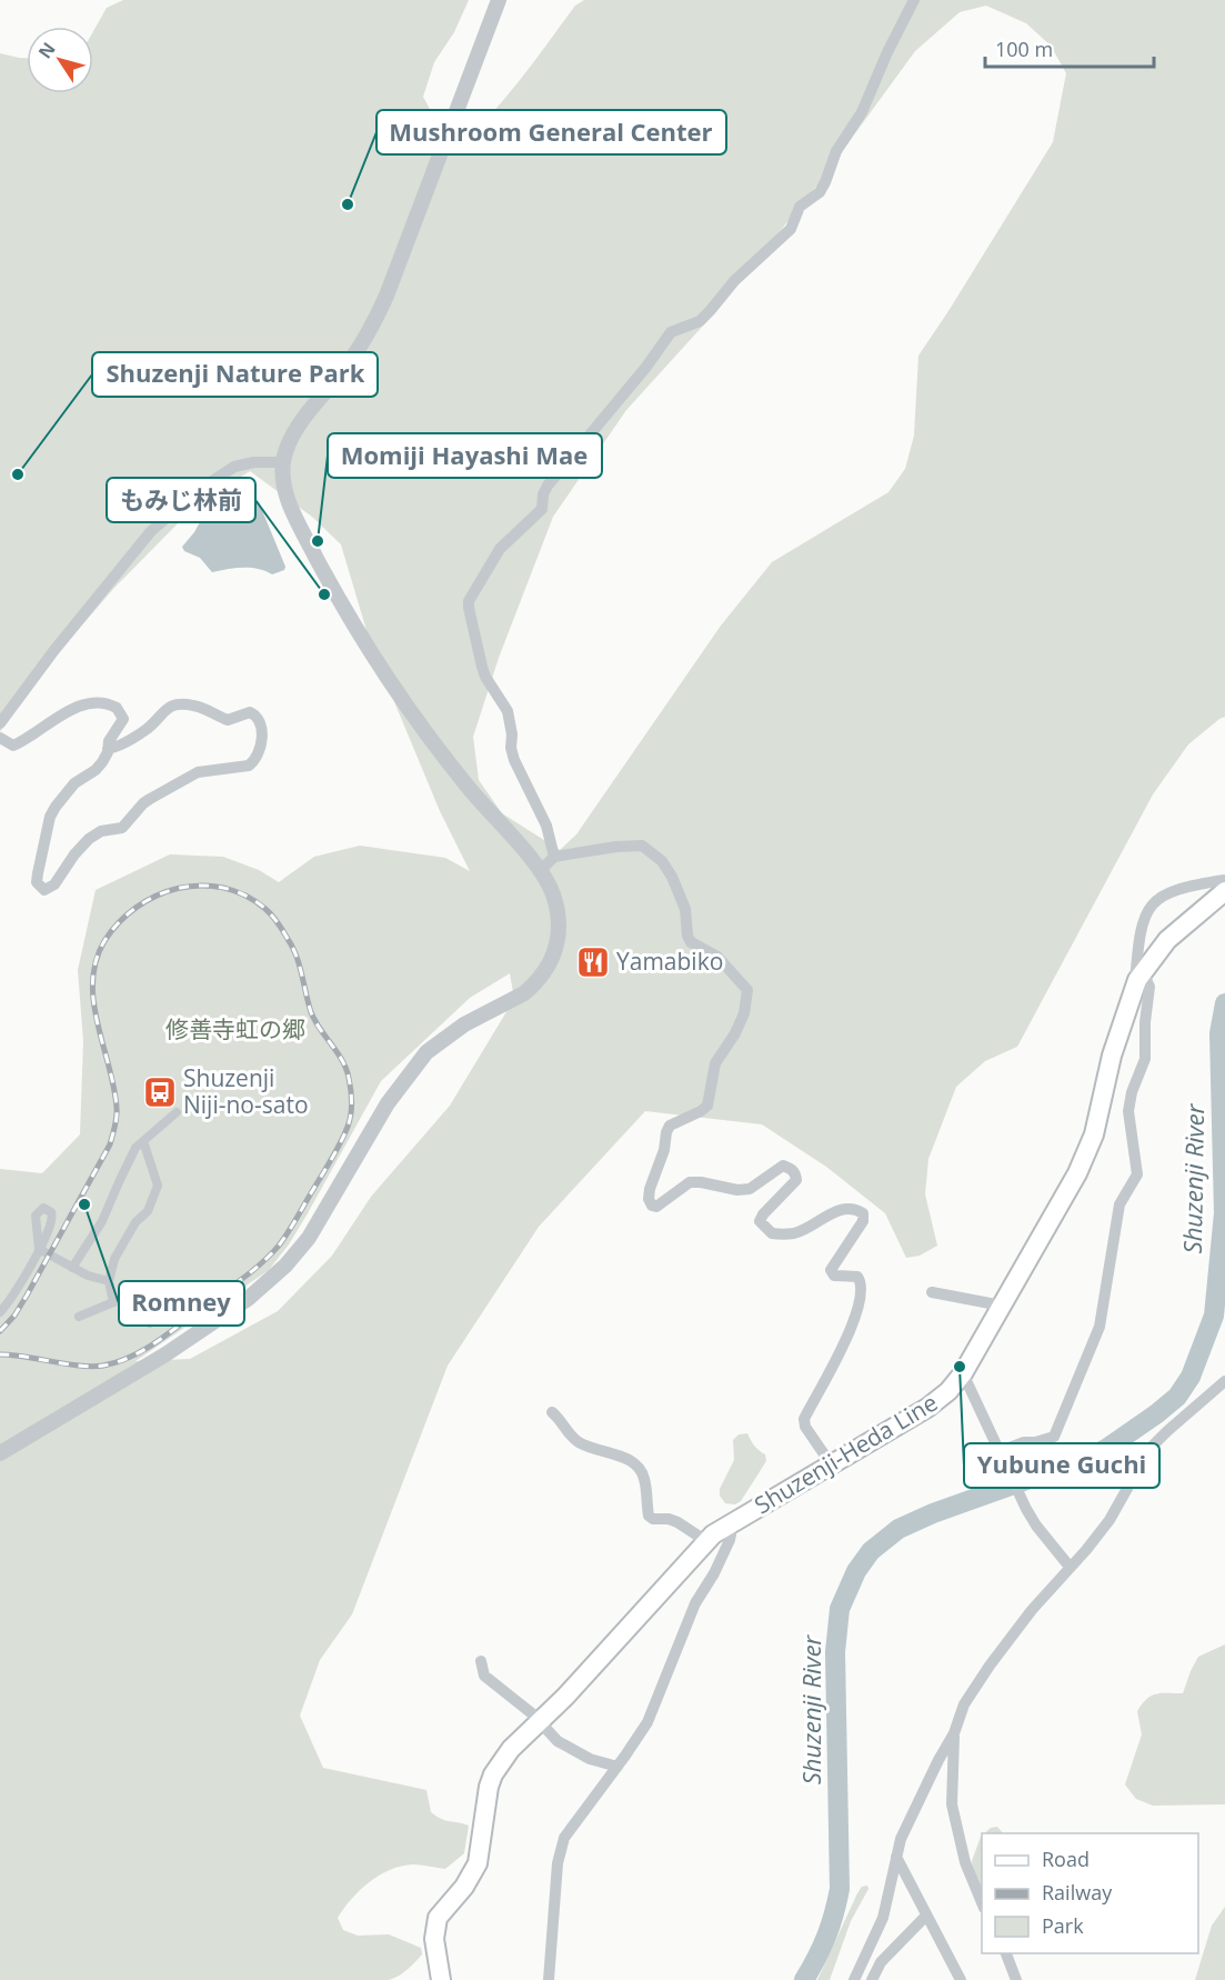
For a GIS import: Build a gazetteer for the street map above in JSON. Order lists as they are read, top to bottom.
{
  "streets": {
    "main road": ["Shuzenji-Heda Line"]
  },
  "water": ["Shuzenji River"],
  "parks": ["修善寺虹の郷"],
  "places": {
    "other": [
      "Mushroom General Center",
      "Shuzenji Nature Park",
      "Momiji Hayashi Mae",
      "もみじ林前",
      "Romney",
      "Yubune Guchi"
    ],
    "restaurant": ["Yamabiko"],
    "bus stop": ["Shuzenji Niji-no-sato"]
  },
  "legend": ["Road", "Railway", "Park"],
  "scale_bar": "100 m",
  "north": "top left"
}
